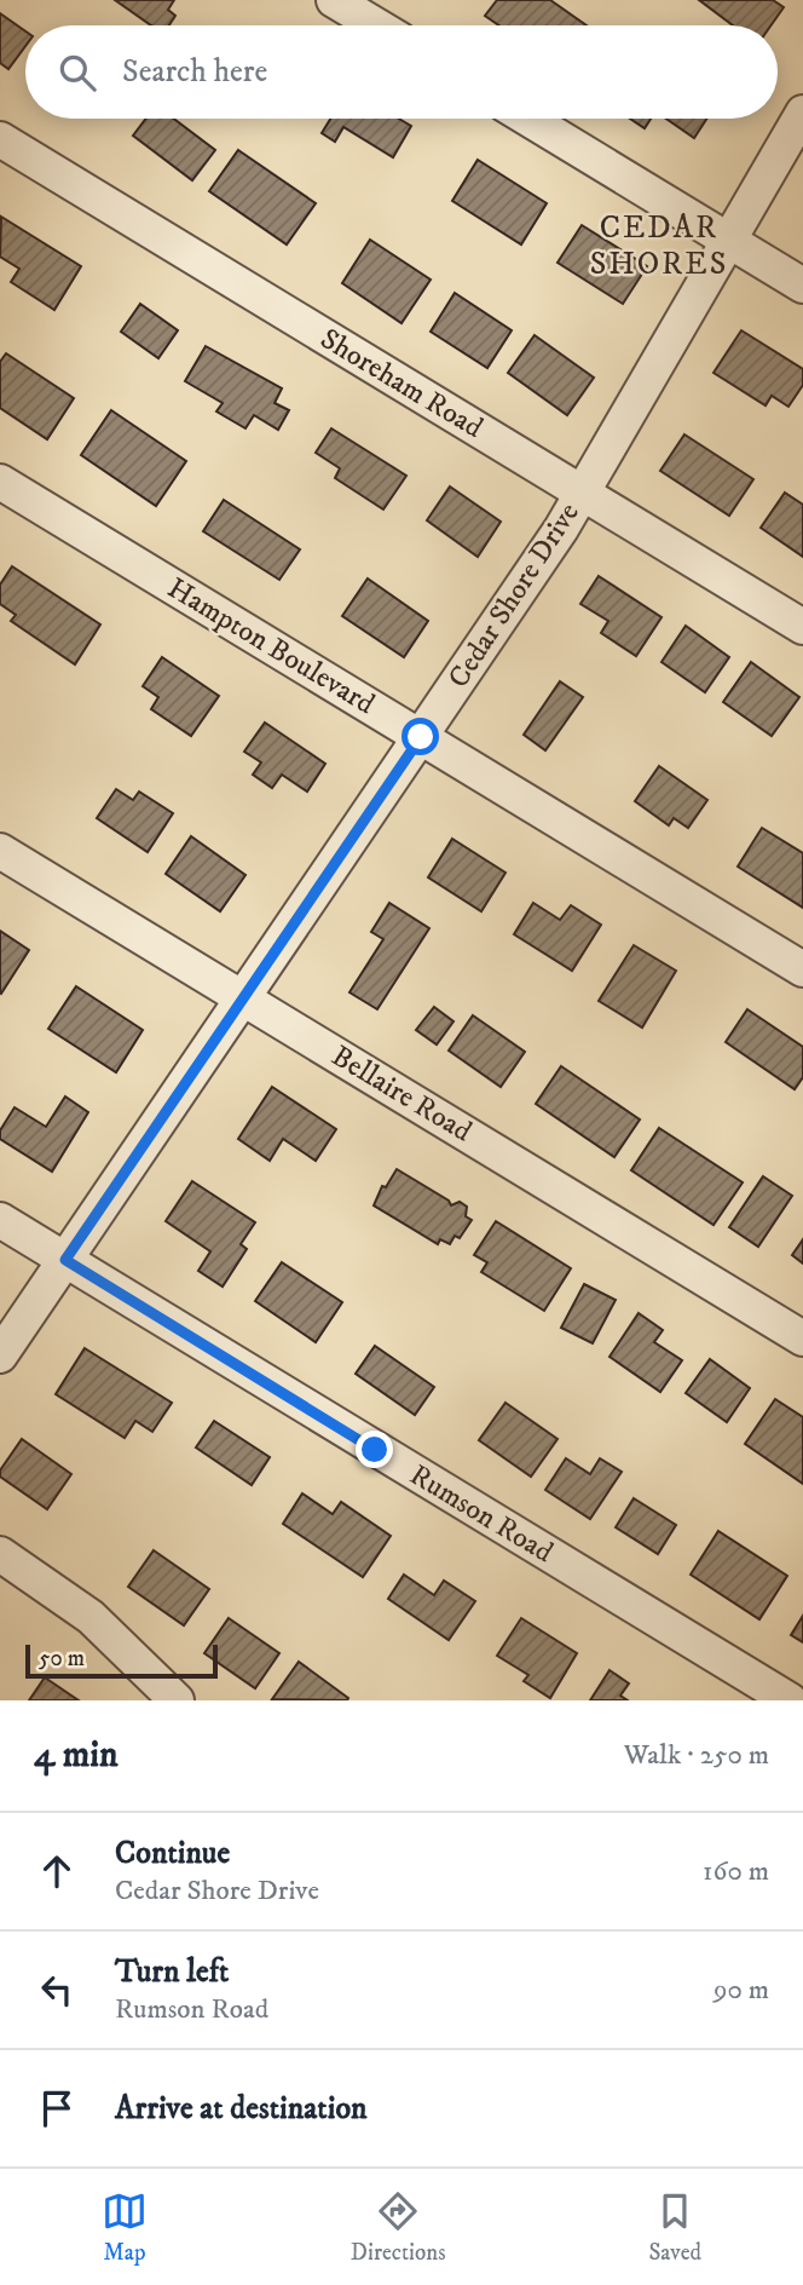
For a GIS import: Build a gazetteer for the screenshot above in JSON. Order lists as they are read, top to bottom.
{
  "streets": {
    "street": [
      "Shoreham Road",
      "Cedar Shore Drive",
      "Hampton Boulevard",
      "Bellaire Road",
      "Rumson Road"
    ]
  },
  "crossings": [
    ["Shoreham Road", "Cedar Shore Drive"],
    ["Cedar Shore Drive", "Hampton Boulevard"],
    ["Cedar Shore Drive", "Bellaire Road"],
    ["Cedar Shore Drive", "Rumson Road"]
  ],
  "districts": ["CEDAR SHORES"],
  "scale_bar": "50 m",
  "page": {
    "search": "Search here",
    "scale": "50 m",
    "heading": ["4 min", "Walk · 250 m"],
    "list": [
      ["Continue", "Cedar Shore Drive", "160 m"],
      ["Turn left", "Rumson Road", "90 m"],
      "Arrive at destination"
    ],
    "nav": ["Map", "Directions", "Saved"]
  }
}
